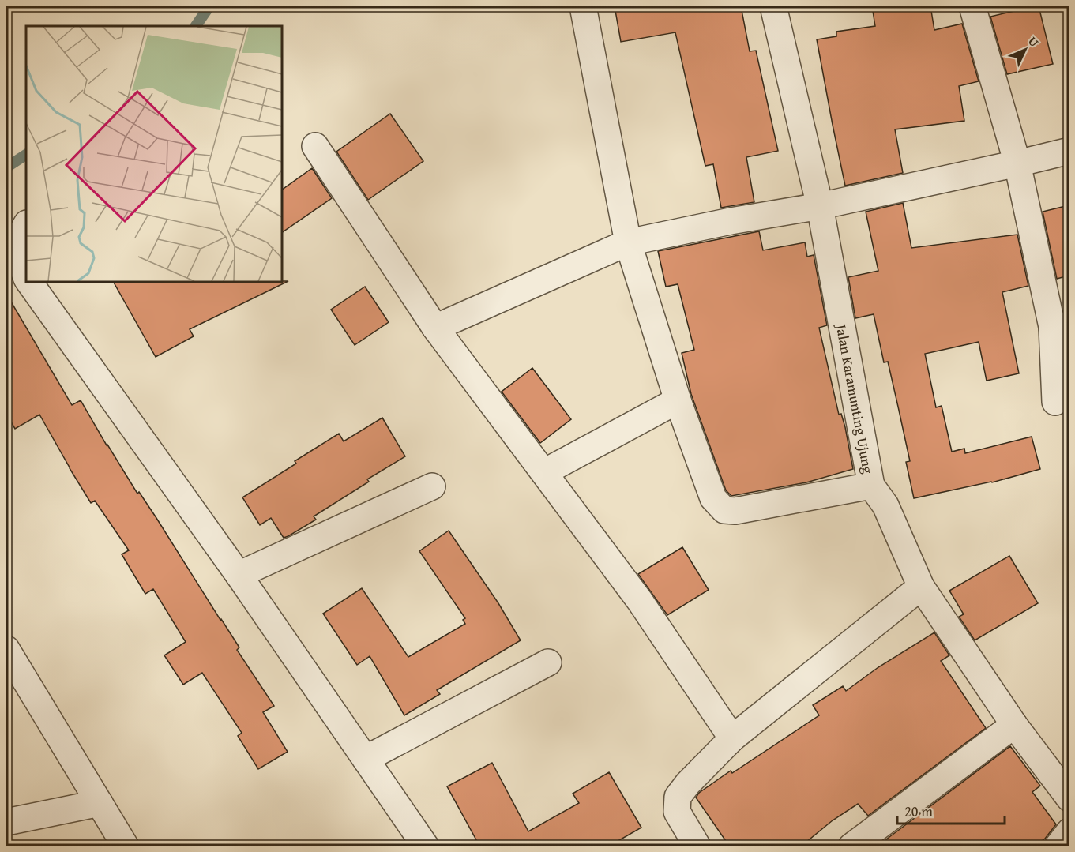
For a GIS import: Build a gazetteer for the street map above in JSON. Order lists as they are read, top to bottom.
{
  "streets": {
    "street": ["Jalan Karamunting Ujung"]
  },
  "scale_bar": "20 m",
  "north": "top right"
}
